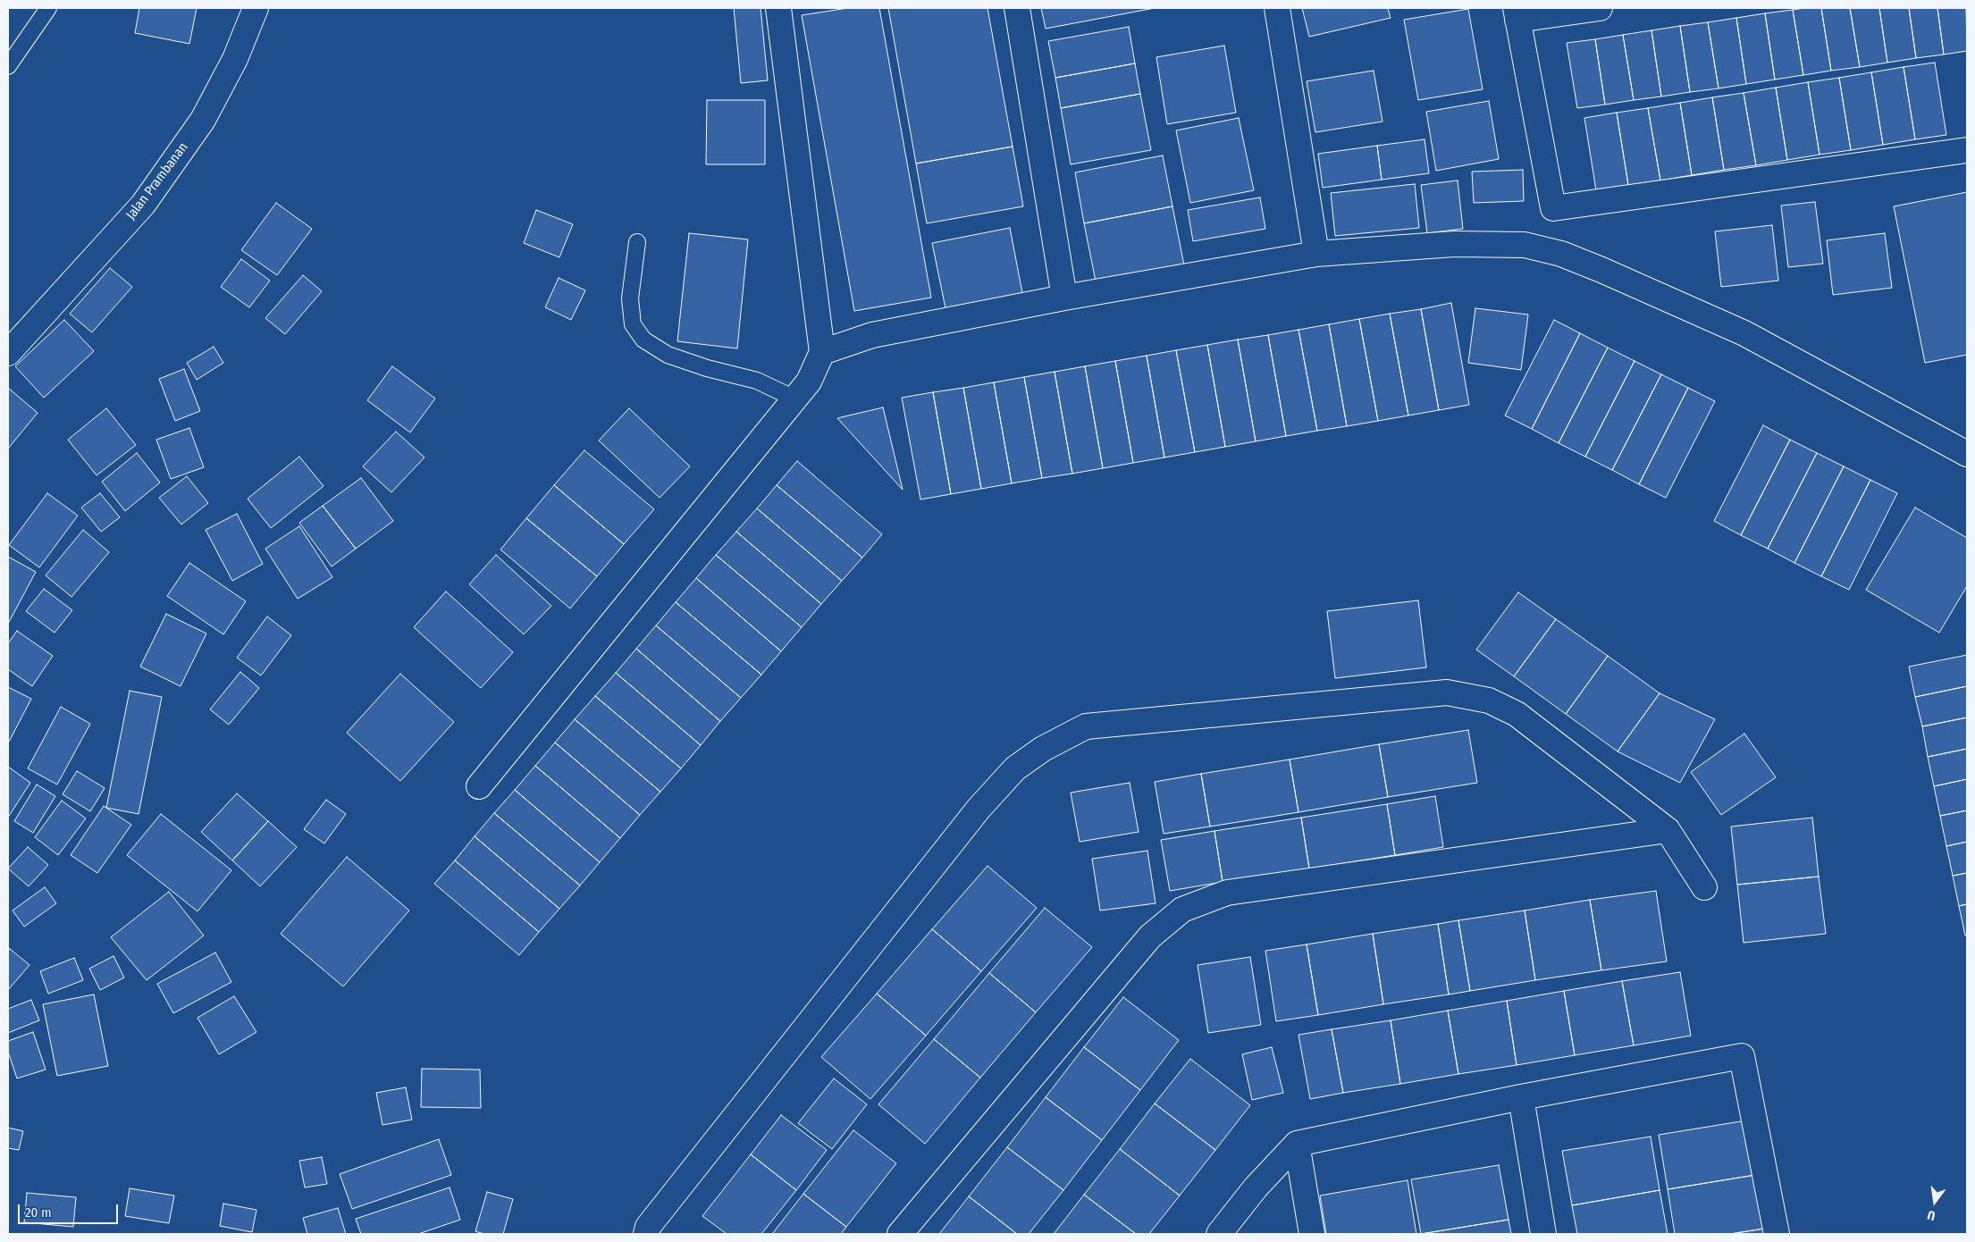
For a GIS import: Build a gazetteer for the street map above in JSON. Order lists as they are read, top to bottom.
{
  "streets": {
    "street": ["Jalan Prambanan"]
  },
  "scale_bar": "20 m",
  "north": "bottom"
}
